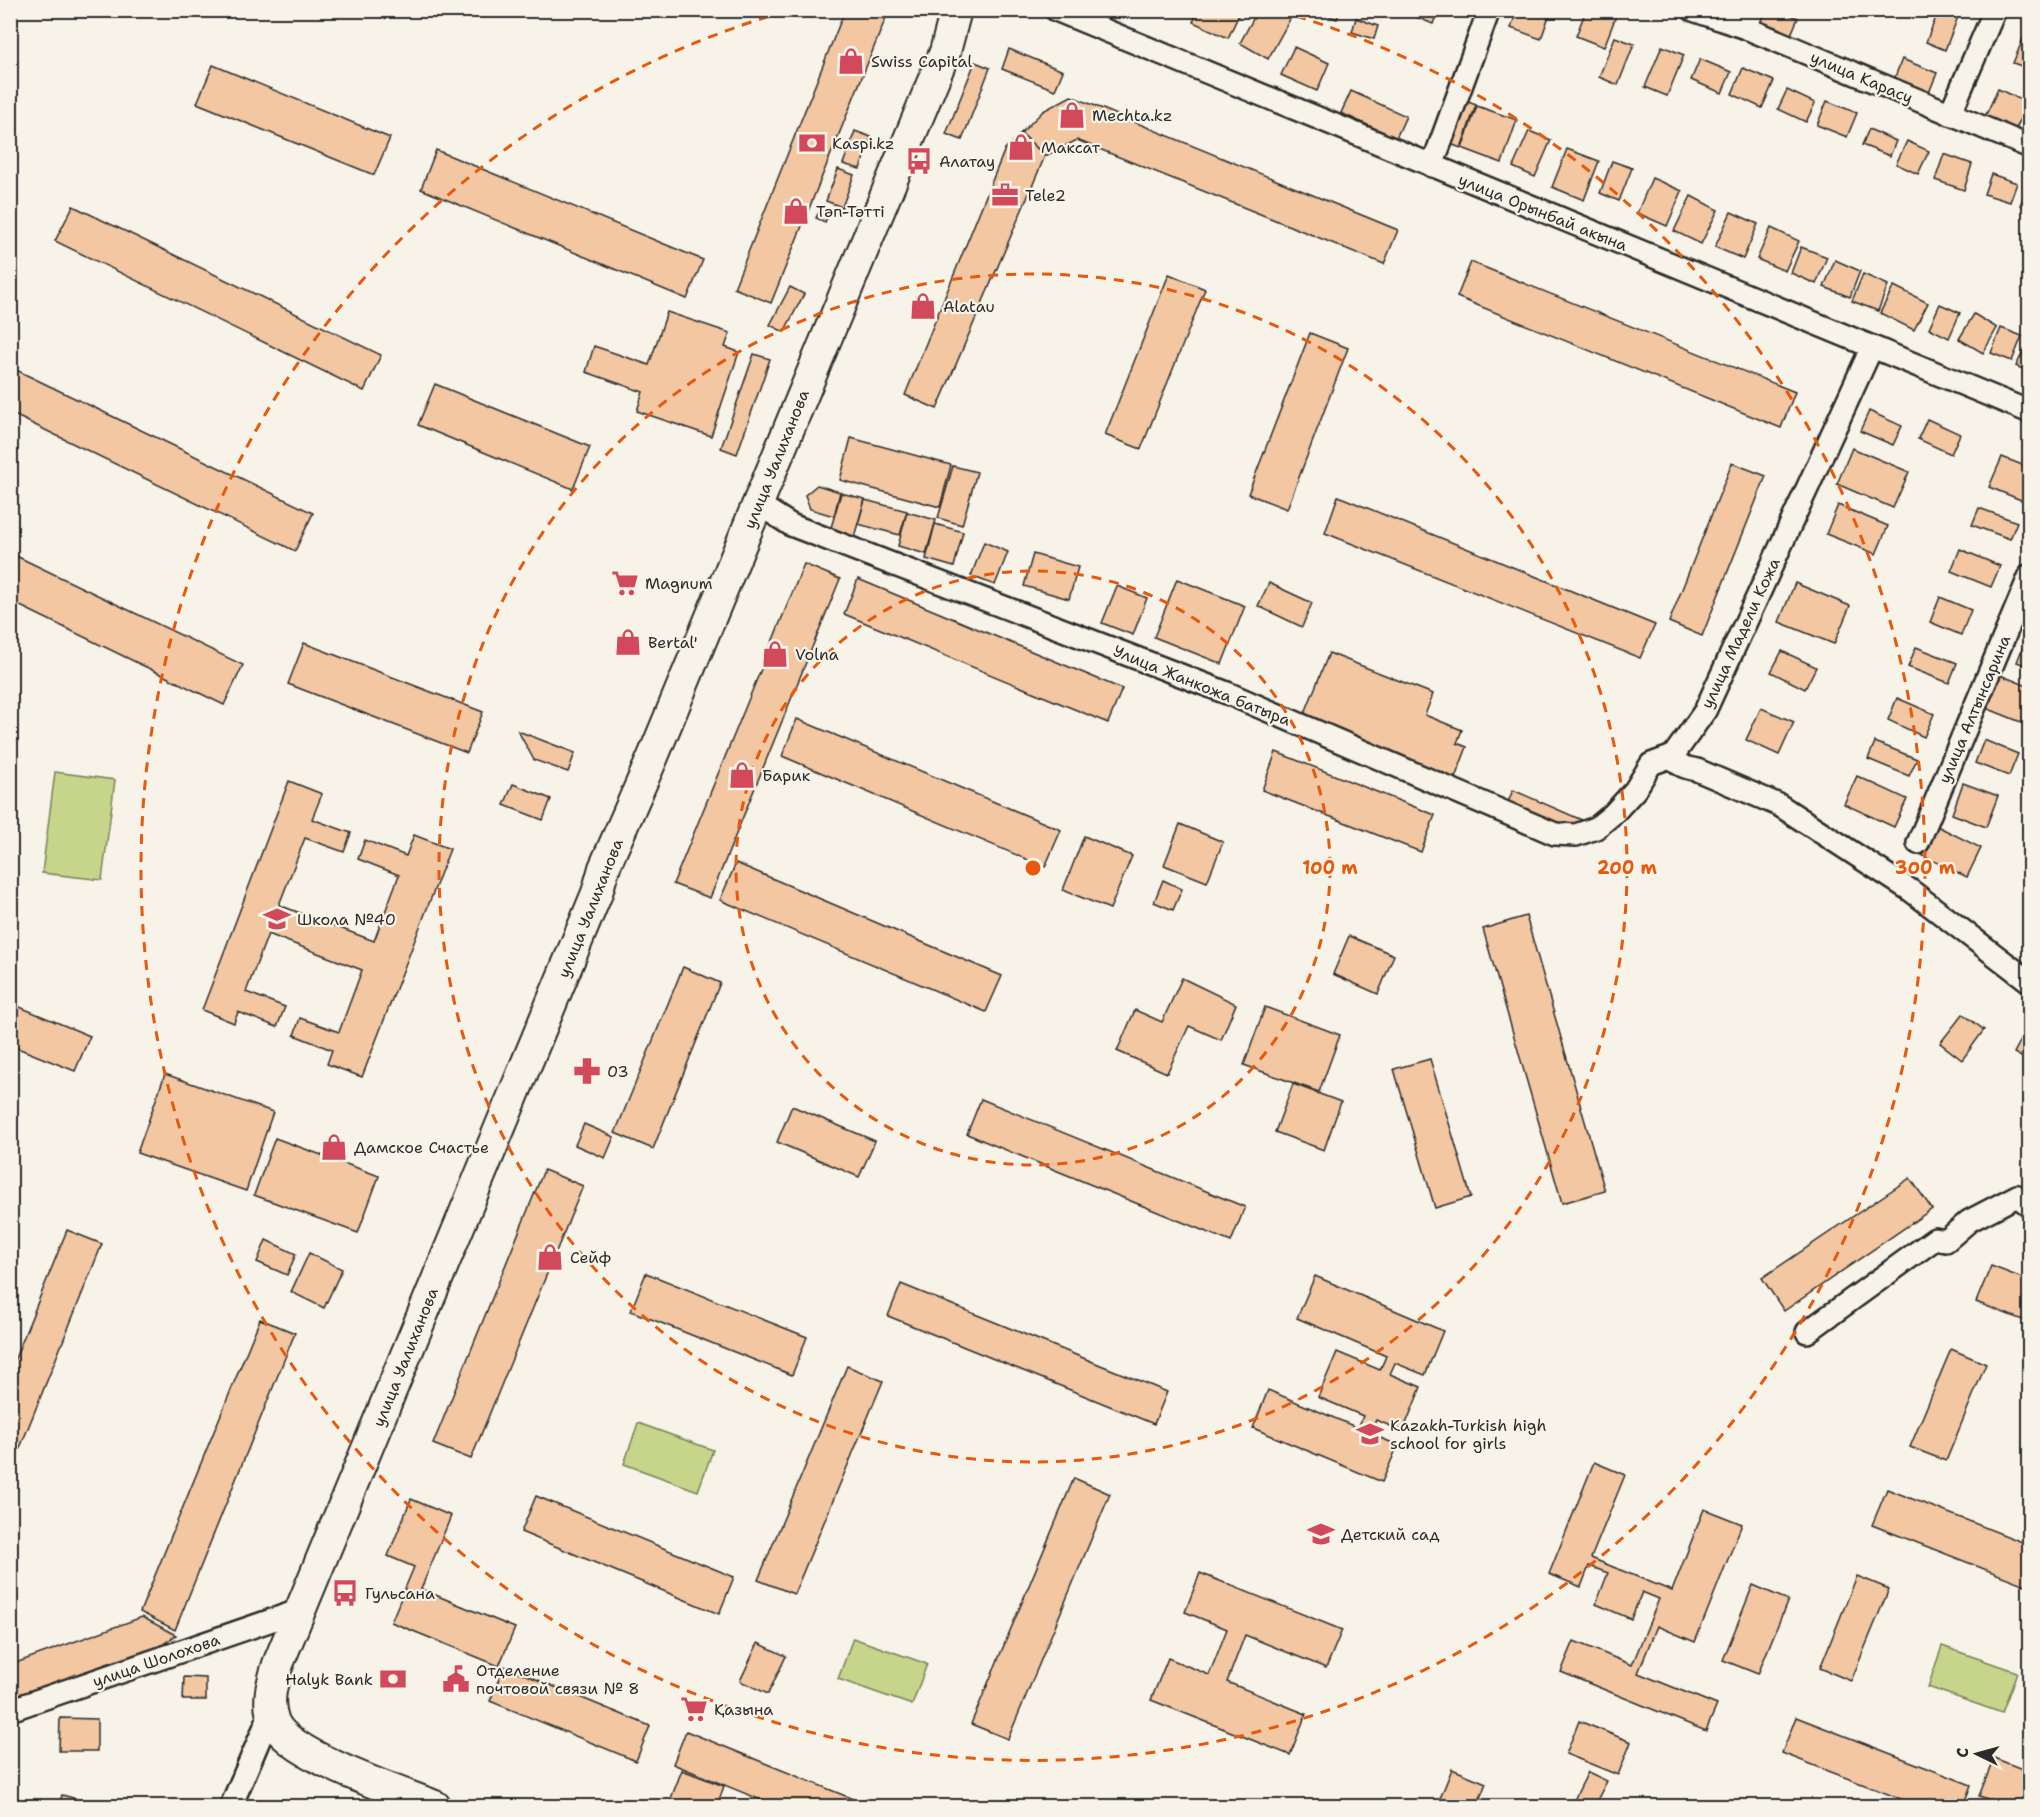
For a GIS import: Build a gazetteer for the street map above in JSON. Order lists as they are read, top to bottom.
{
  "streets": {
    "main road": ["улица Уалиханова"],
    "street": [
      "улица Карасу",
      "улица Орынбай акына",
      "улица Мадели Кожа",
      "Улица Жанкожа батыра",
      "улица Алтынсарина",
      "улица Шолохова"
    ]
  },
  "crossings": [
    ["улица Орынбай акына", "улица Мадели Кожа"],
    ["улица Уалиханова", "Улица Жанкожа батыра"],
    ["улица Уалиханова", "улица Шолохова"],
    ["улица Мадели Кожа", "Улица Жанкожа батыра"]
  ],
  "places": {
    "shop": [
      "Swiss Capital",
      "Mechta.kz",
      "Максат",
      "Тәп-Тәтті",
      "Alatau",
      "Bertal'",
      "Volna",
      "Барик",
      "Дамское Счастье",
      "Сейф"
    ],
    "bank": ["Kaspi.kz", "Halyk Bank"],
    "bus stop": ["Алатау", "Гульсана"],
    "office": ["Tele2"],
    "supermarket": ["Magnum", "Қазына"],
    "school or university": ["Школа №40", "Kazakh-Turkish high school for girls", "Детский сад"],
    "pharmacy": ["03"],
    "public building": ["Отделение почтовой связи № 8"]
  },
  "north": "left",
  "rings": ["100 m", "200 m", "300 m"]
}
